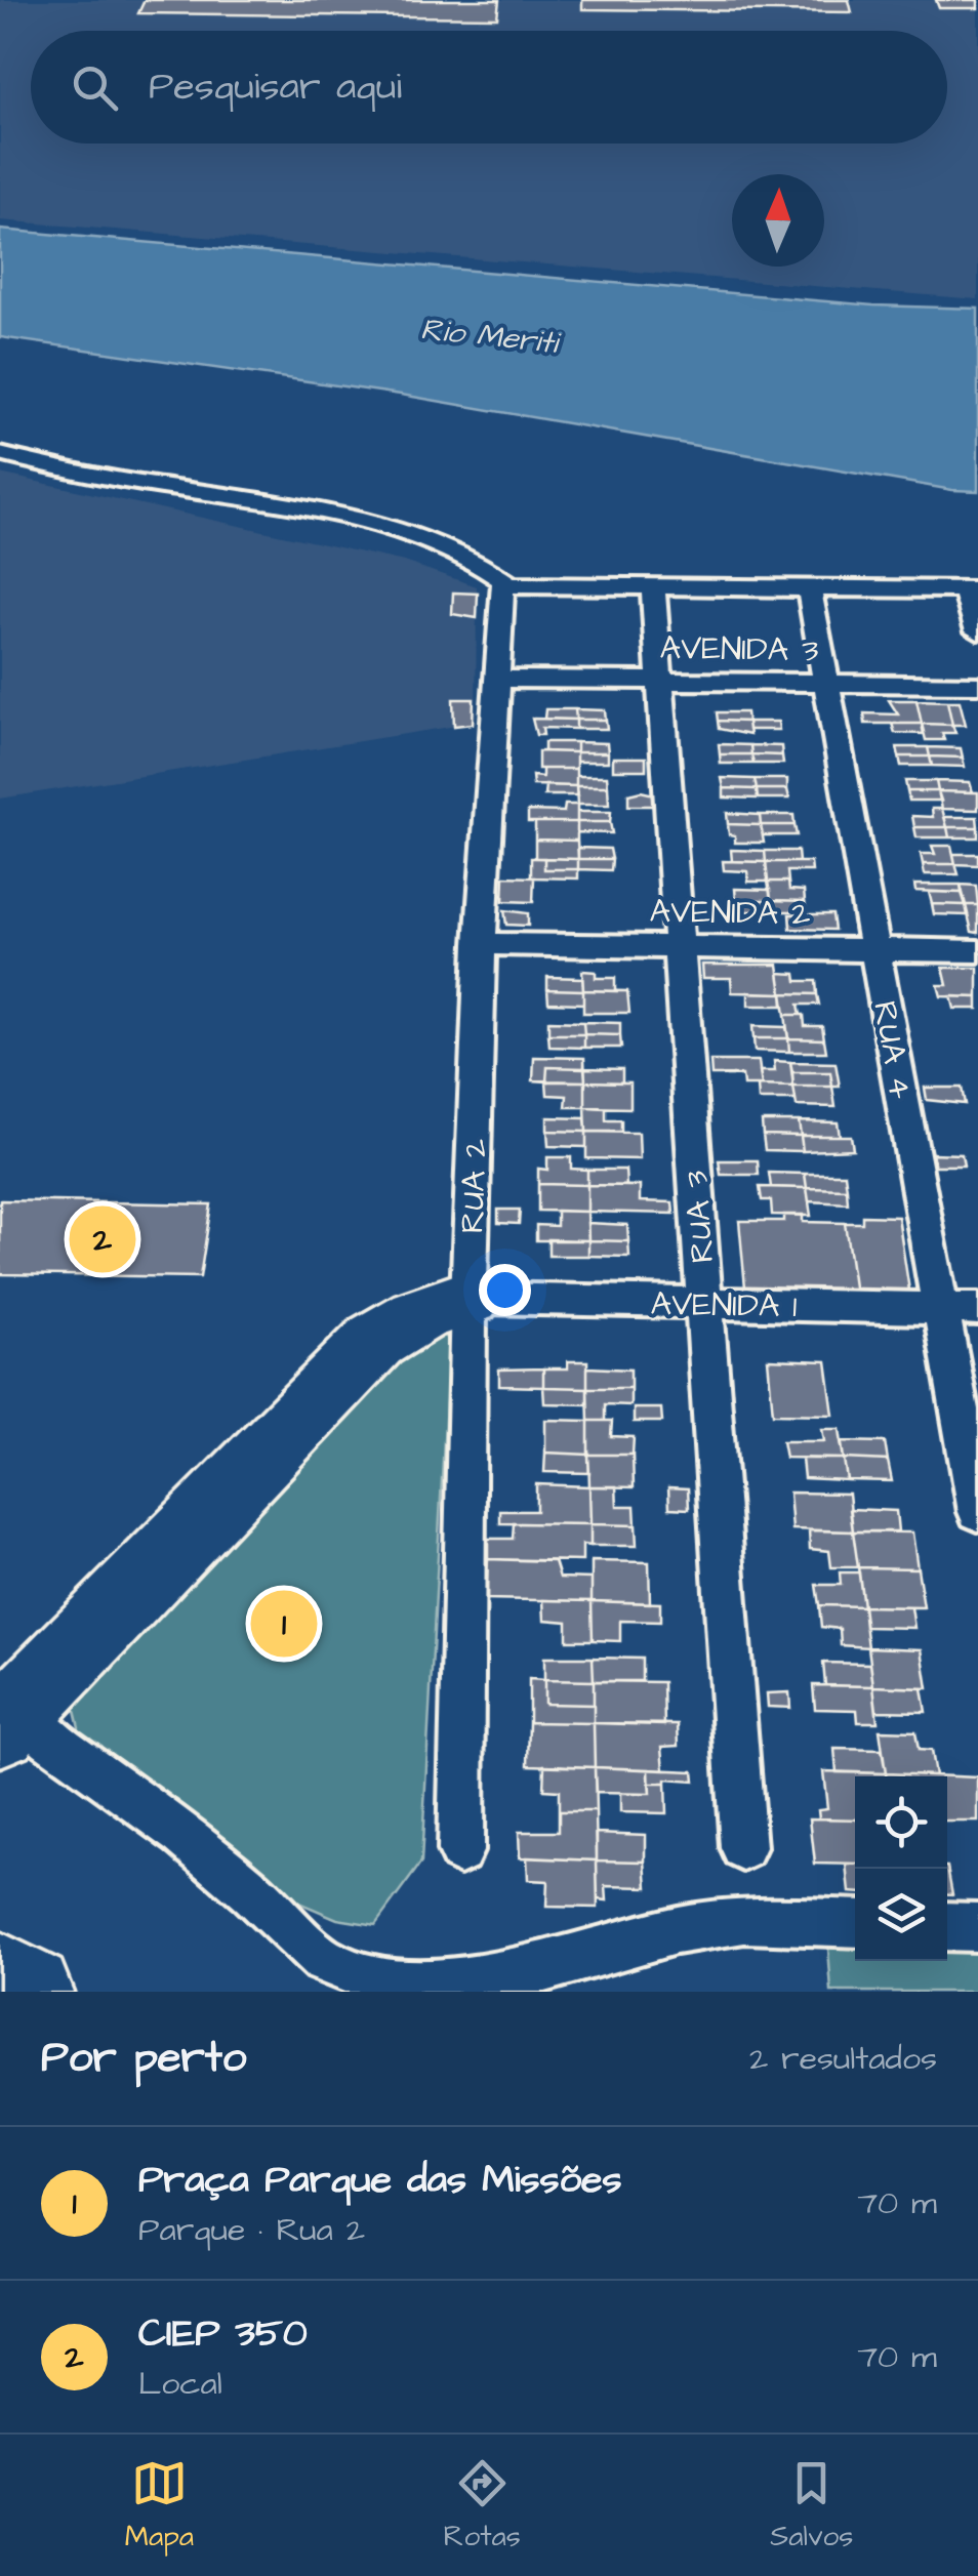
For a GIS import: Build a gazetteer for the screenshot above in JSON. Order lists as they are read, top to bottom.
{
  "streets": {
    "street": [
      "AVENIDA 3",
      "AVENIDA 2",
      "RUA 4",
      "RUA 2",
      "RUA 3",
      "AVENIDA 1"
    ]
  },
  "crossings": [
    ["AVENIDA 3", "RUA 4"],
    ["AVENIDA 3", "RUA 2"],
    ["AVENIDA 3", "RUA 3"],
    ["AVENIDA 2", "RUA 4"],
    ["AVENIDA 2", "RUA 2"],
    ["AVENIDA 2", "RUA 3"],
    ["RUA 4", "AVENIDA 1"],
    ["RUA 2", "AVENIDA 1"],
    ["RUA 3", "AVENIDA 1"]
  ],
  "water": ["Rio Meriti"],
  "north": "top",
  "page": {
    "search": "Pesquisar aqui",
    "pins": ["2", "1"],
    "heading": ["Por perto", "2 resultados"],
    "list": [
      {
        "mark": "1",
        "name": "Praça Parque das Missões",
        "note": "Parque · Rua 2",
        "value": "70 m"
      },
      {
        "mark": "2",
        "name": "CIEP 350",
        "note": "Local",
        "value": "70 m"
      }
    ],
    "nav": ["Mapa", "Rotas", "Salvos"]
  }
}
